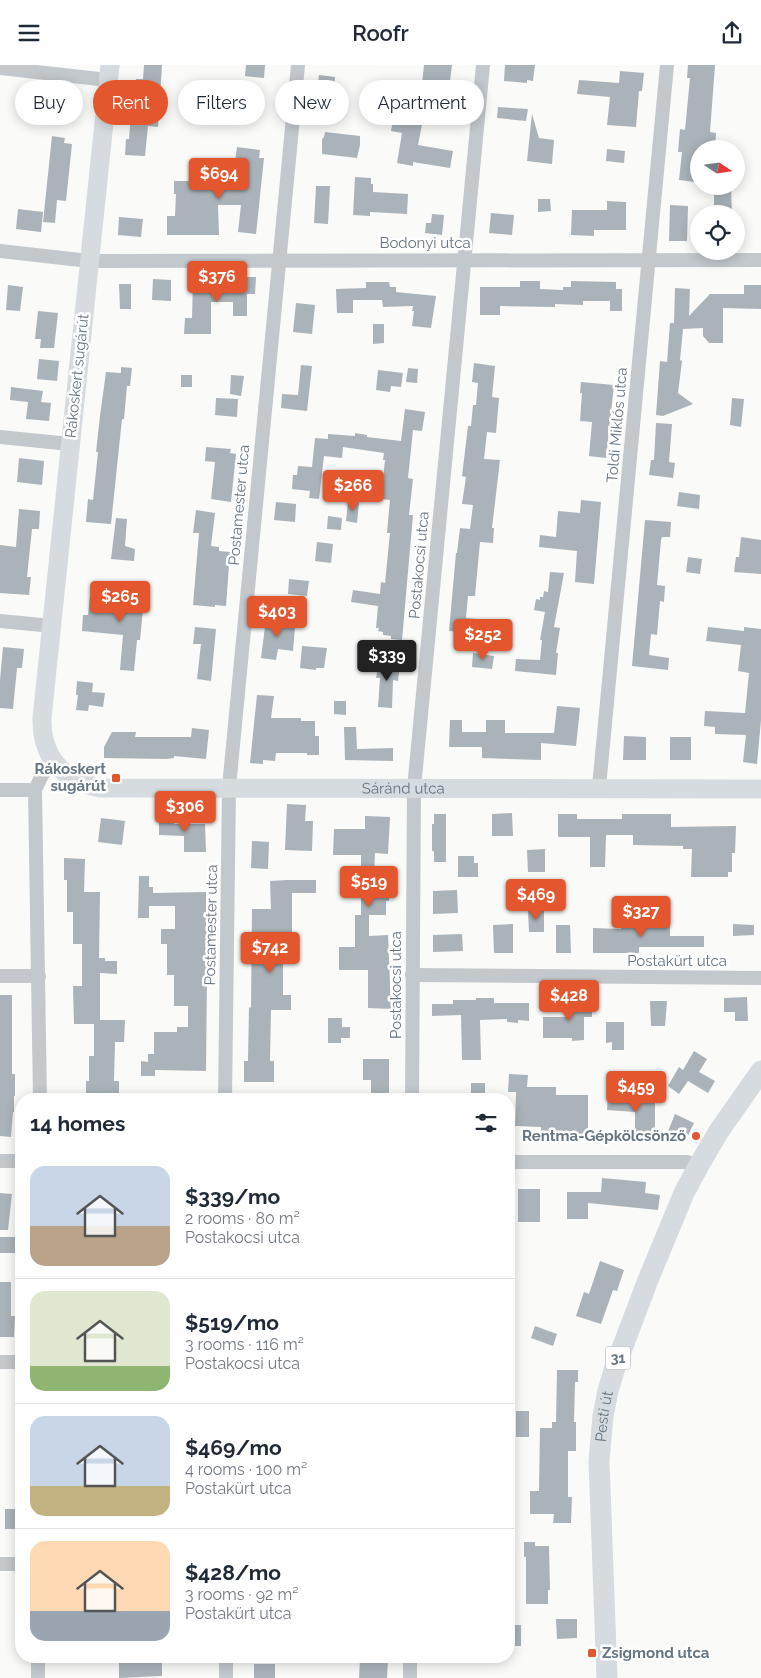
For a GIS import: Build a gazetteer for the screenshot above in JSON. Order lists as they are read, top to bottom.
{
  "streets": {
    "main road": ["31", "Pesti út"],
    "street": [
      "Bodonyi utca",
      "Rákoskert sugárút",
      "Toldi Miklós utca",
      "Postamester utca",
      "Postakocsi utca",
      "Sáránd utca",
      "Postakürt utca"
    ]
  },
  "crossings": [
    ["Bodonyi utca", "Rákoskert sugárút"],
    ["Bodonyi utca", "Toldi Miklós utca"],
    ["Bodonyi utca", "Postamester utca"],
    ["Bodonyi utca", "Postakocsi utca"],
    ["Rákoskert sugárút", "Sáránd utca"],
    ["Toldi Miklós utca", "Sáránd utca"],
    ["Postamester utca", "Sáránd utca"],
    ["Postakocsi utca", "Sáránd utca"],
    ["Postakocsi utca", "Postakürt utca"]
  ],
  "places": {
    "transit": ["Rákoskert sugárút", "Zsigmond utca"],
    "other": ["Rentma-Gépkölcsönző"]
  },
  "north": "right",
  "page": {
    "header": "Roofr",
    "chip": [
      "Buy",
      "Rent",
      "Filters",
      "New",
      "Apartment"
    ],
    "price": [
      "$694",
      "$376",
      "$266",
      "$265",
      "$403",
      "$252",
      "$339",
      "$306",
      "$519",
      "$469",
      "$327",
      "$742",
      "$428",
      "$459"
    ],
    "heading": "14 homes",
    "list": [
      {
        "name": "$339/mo",
        "note": "2 rooms · 80 m² · Postakocsi utca"
      },
      {
        "name": "$519/mo",
        "note": "3 rooms · 116 m² · Postakocsi utca"
      },
      {
        "name": "$469/mo",
        "note": "4 rooms · 100 m² · Postakürt utca"
      },
      {
        "name": "$428/mo",
        "note": "3 rooms · 92 m² · Postakürt utca"
      }
    ]
  }
}
